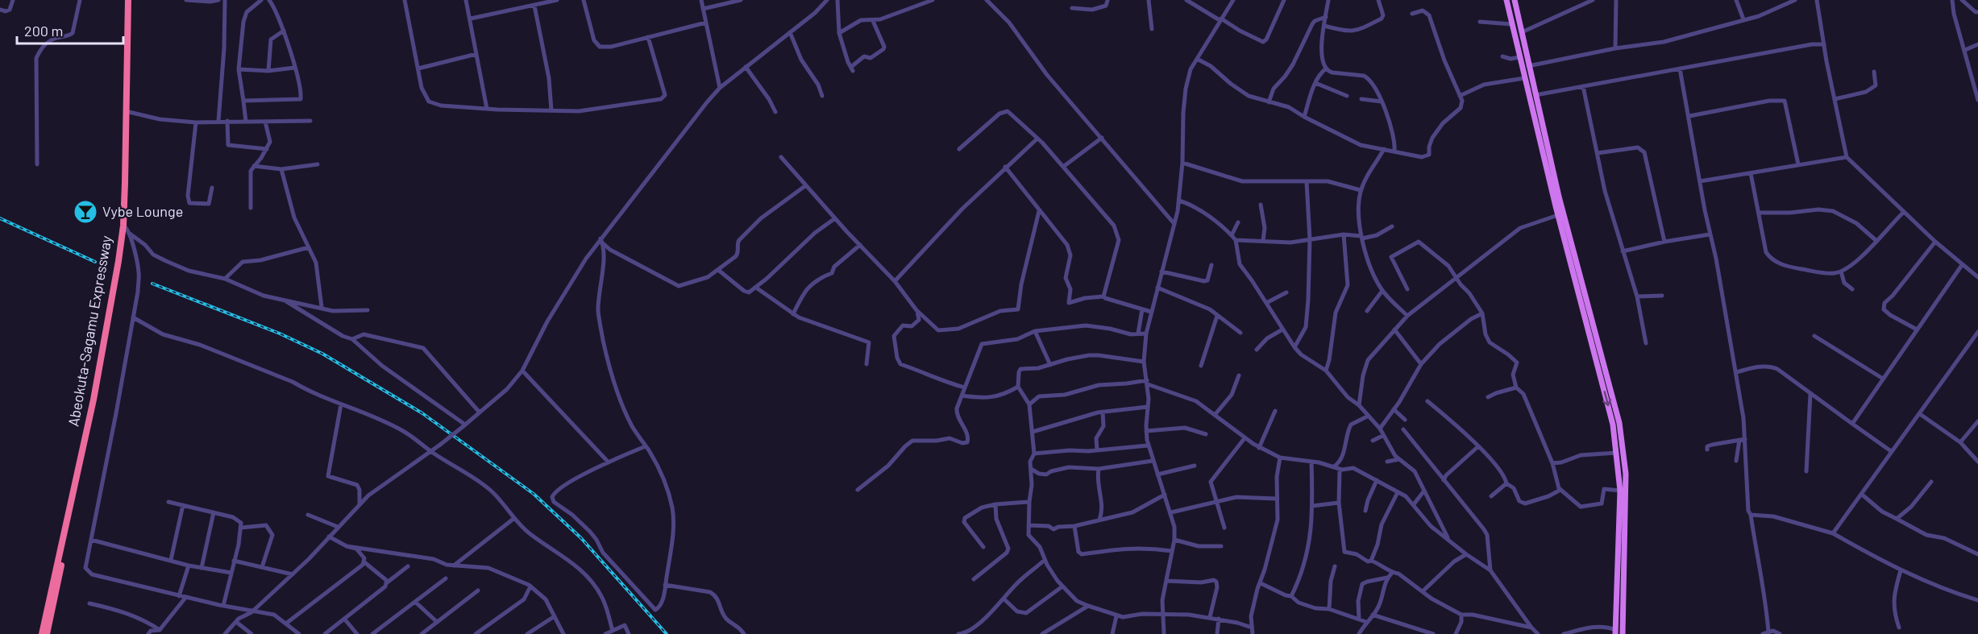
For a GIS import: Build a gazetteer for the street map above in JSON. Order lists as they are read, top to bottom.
{
  "streets": {
    "highway": ["Abeokuta-Sagamu Expressway"]
  },
  "places": {
    "bar": ["Vybe Lounge"]
  },
  "scale_bar": "200 m"
}
